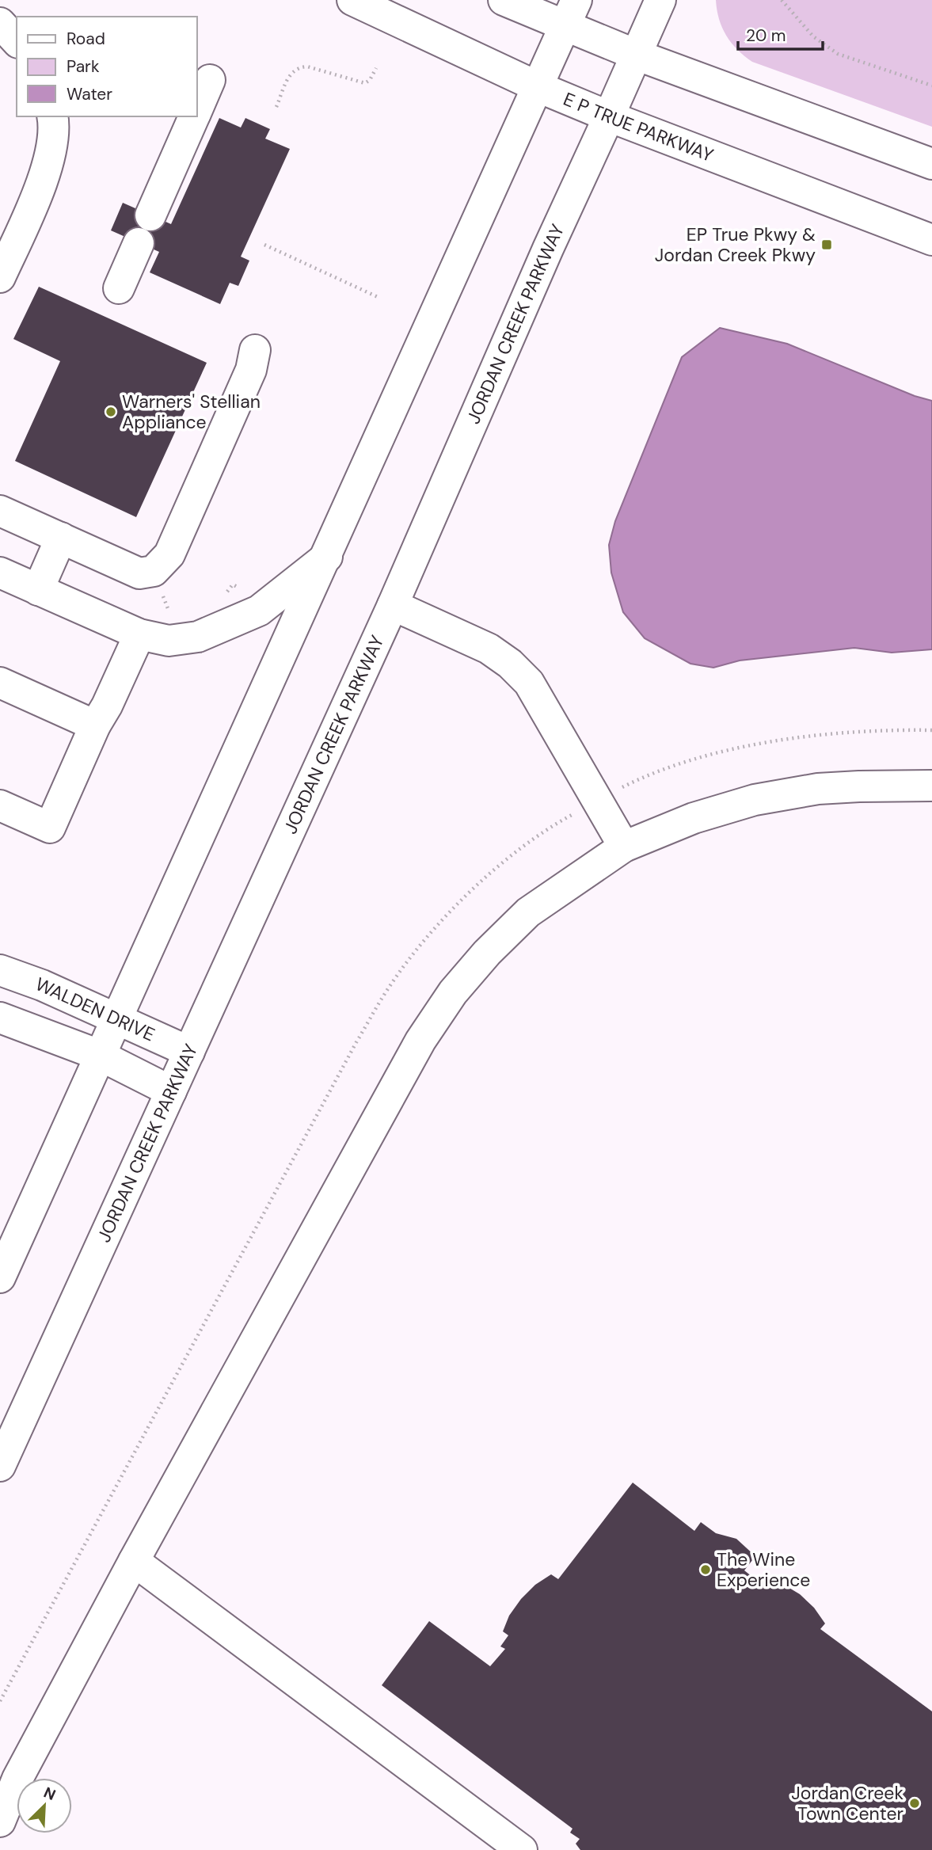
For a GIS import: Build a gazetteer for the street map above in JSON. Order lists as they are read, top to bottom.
{
  "streets": {
    "main road": ["E P TRUE PARKWAY", "JORDAN CREEK PARKWAY", "WALDEN DRIVE"]
  },
  "crossings": [
    ["E P TRUE PARKWAY", "JORDAN CREEK PARKWAY"],
    ["JORDAN CREEK PARKWAY", "WALDEN DRIVE"]
  ],
  "places": {
    "transit": ["EP True Pkwy & Jordan Creek Pkwy"],
    "other": ["Warners' Stellian Appliance", "The Wine Experience", "Jordan Creek Town Center"]
  },
  "legend": ["Road", "Park", "Water"],
  "scale_bar": "20 m",
  "north": "top right"
}
